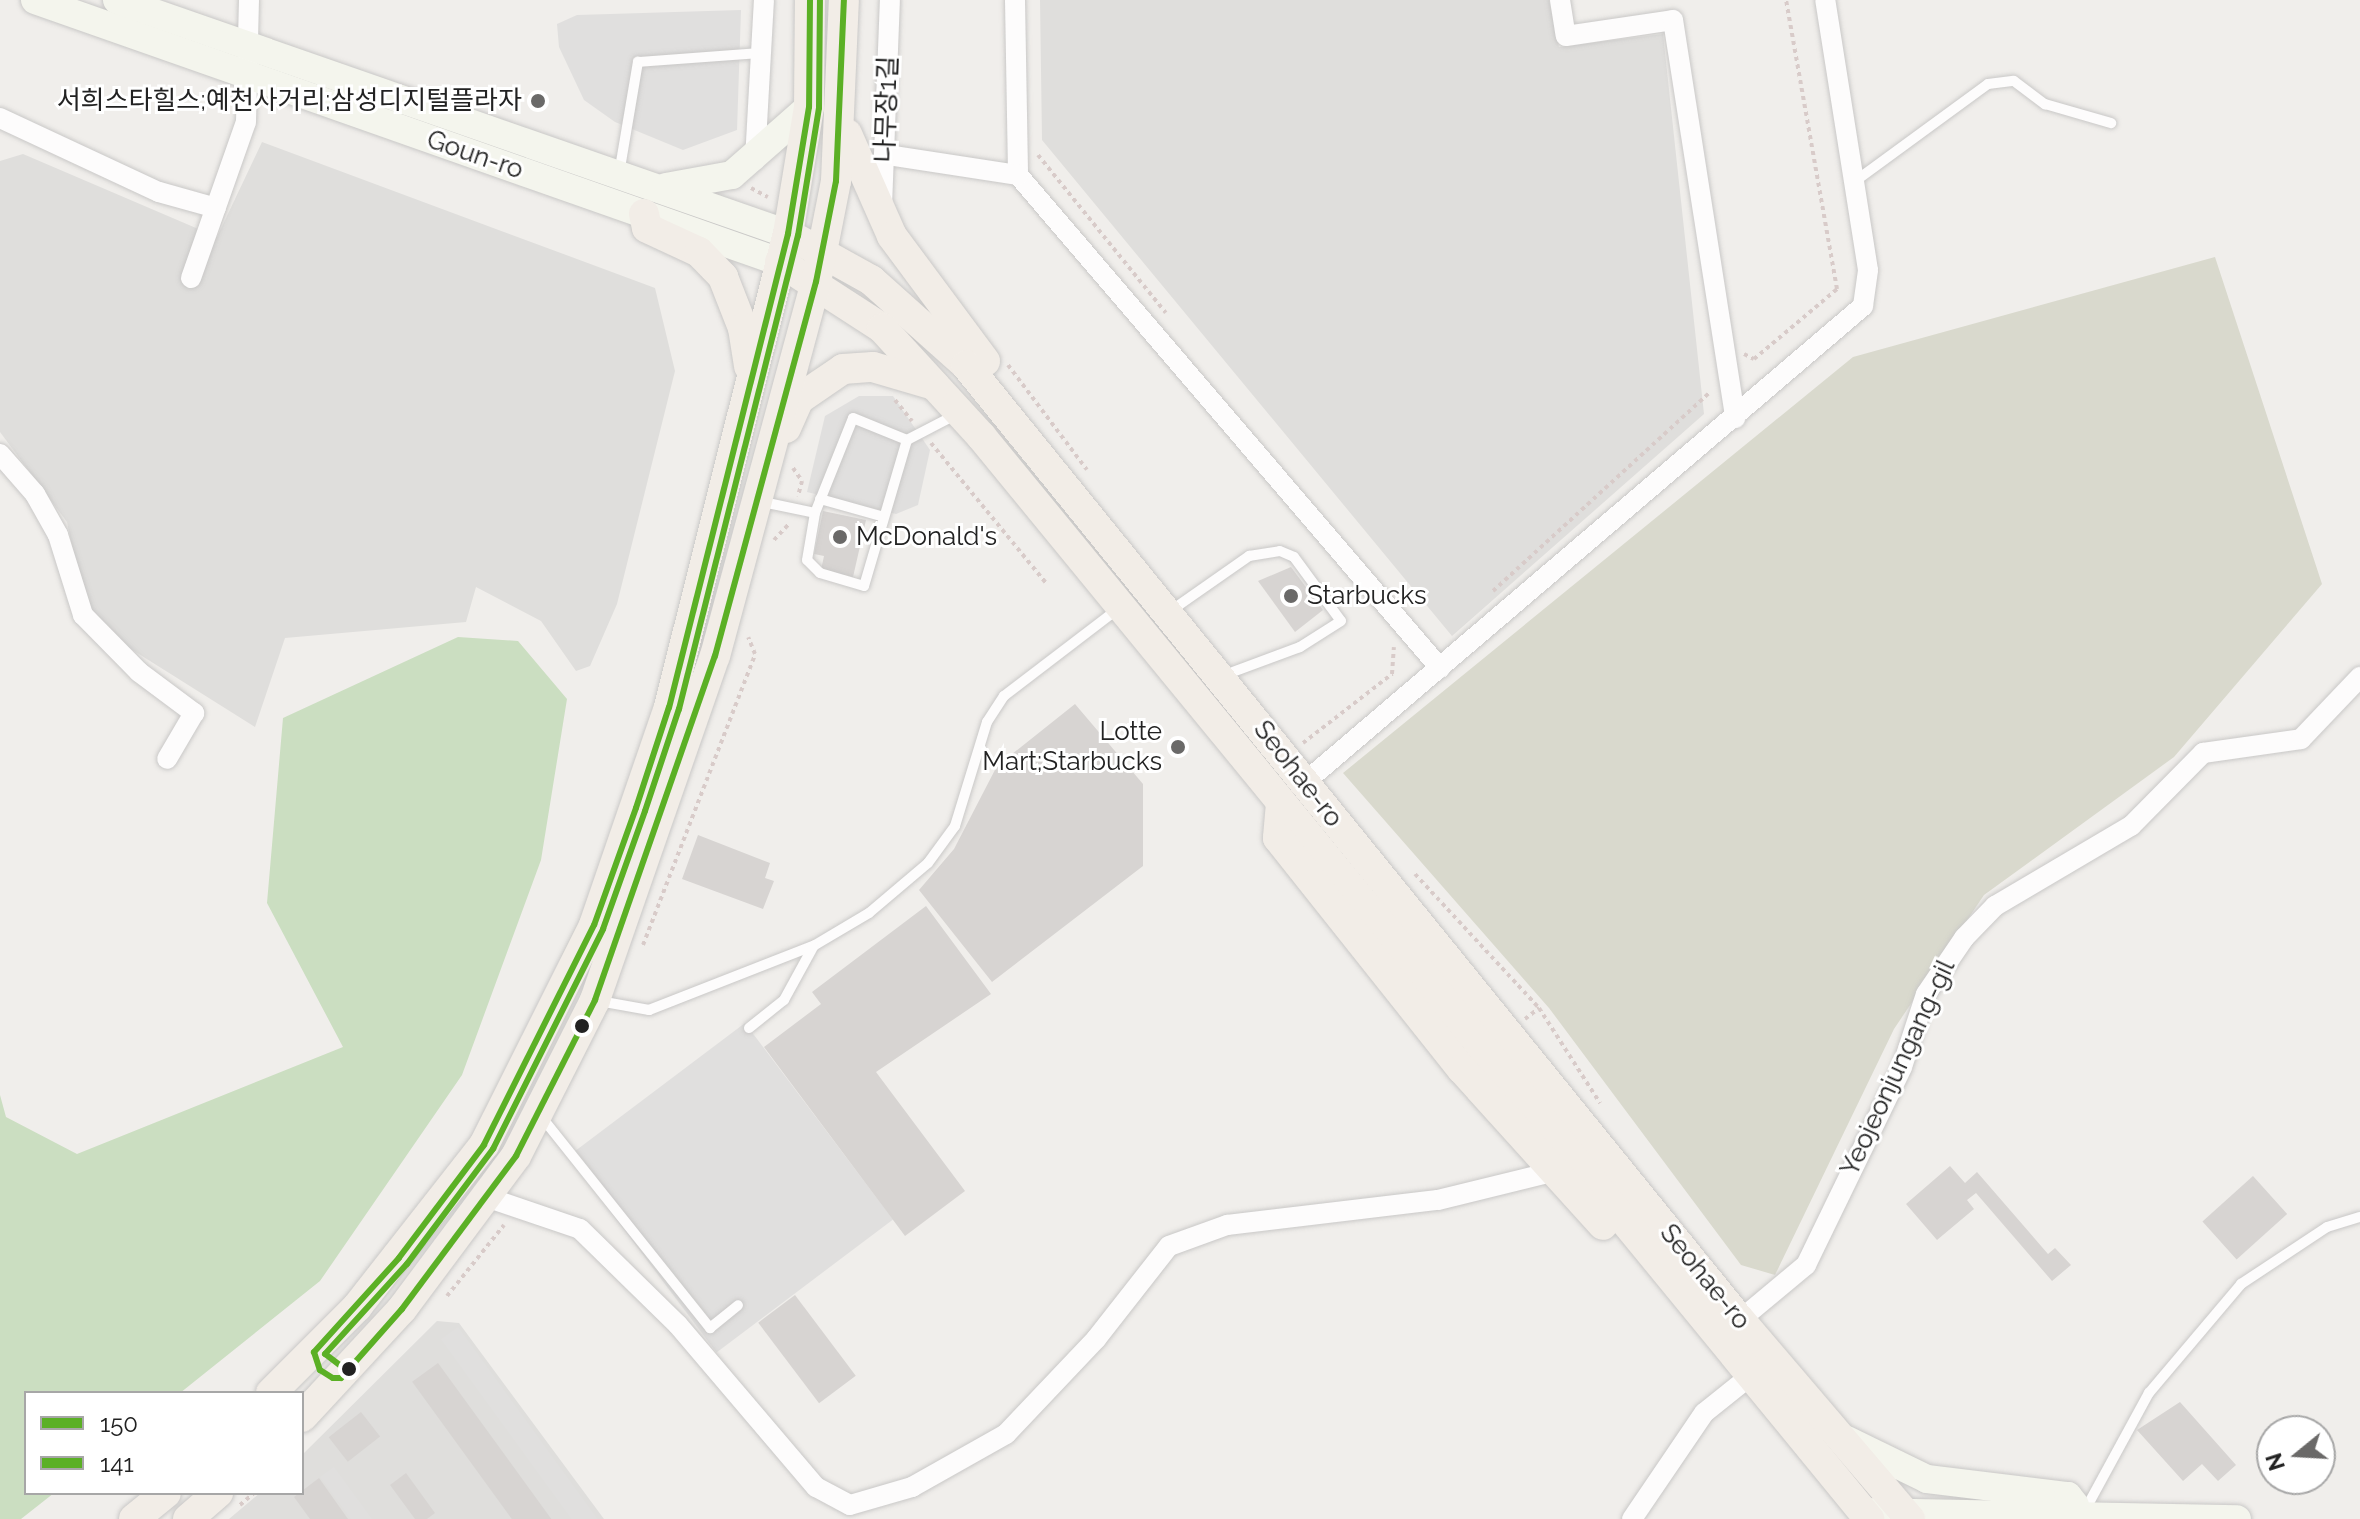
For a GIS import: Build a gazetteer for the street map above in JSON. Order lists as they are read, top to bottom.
{
  "streets": {
    "main road": ["Goun-ro", "Seohae-ro"],
    "street": ["나무장1길", "Yeojeonjungang-gil"]
  },
  "crossings": [
    ["Seohae-ro", "Yeojeonjungang-gil"]
  ],
  "places": [
    "서희스타힐스;예천사거리;삼성디지털플라자",
    "McDonald's",
    "Starbucks",
    "Lotte Mart;Starbucks"
  ],
  "lines": ["transit line 150", "transit line 141"],
  "legend": ["150", "141"],
  "north": "left"
}
